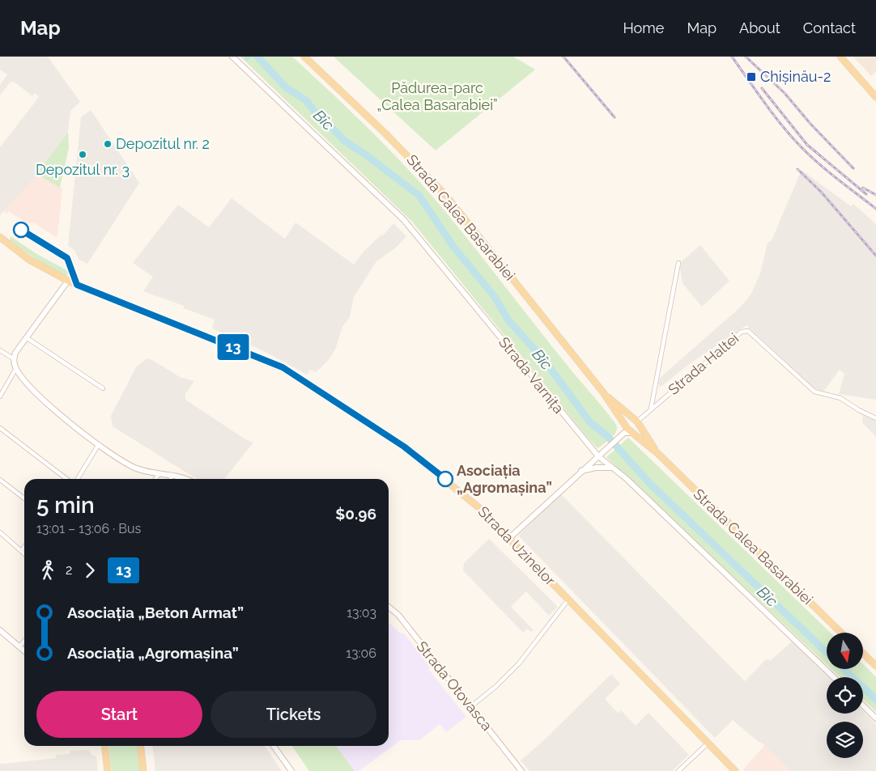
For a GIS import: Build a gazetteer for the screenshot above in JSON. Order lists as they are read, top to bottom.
{
  "streets": {
    "main road": ["Strada Calea Basarabiei", "Strada Uzinelor"],
    "street": ["Strada Haltei", "Strada Varnița", "Strada Otovasca"]
  },
  "crossings": [
    ["Strada Calea Basarabiei", "Strada Haltei"]
  ],
  "water": ["Bîc"],
  "parks": ["Pădurea-parc „Calea Basarabiei”"],
  "places": {
    "transit": ["Chișinău-2"],
    "other": ["Depozitul nr. 2", "Depozitul nr. 3", "Asociația „Agromașina”"]
  },
  "lines": ["bus line 13"],
  "north": "bottom",
  "page": {
    "header": "Map",
    "nav": [
      "Home",
      "Map",
      "About",
      "Contact"
    ],
    "on_map": "13",
    "heading": ["5 min", "13:01 – 13:06 · Bus", "$0.96"],
    "legs": ["2", "13"],
    "list": [
      {
        "name": "Asociația „Beton Armat”",
        "value": "13:03"
      },
      {
        "name": "Asociația „Agromașina”",
        "value": "13:06"
      }
    ],
    "buttons": ["Start", "Tickets"]
  }
}
